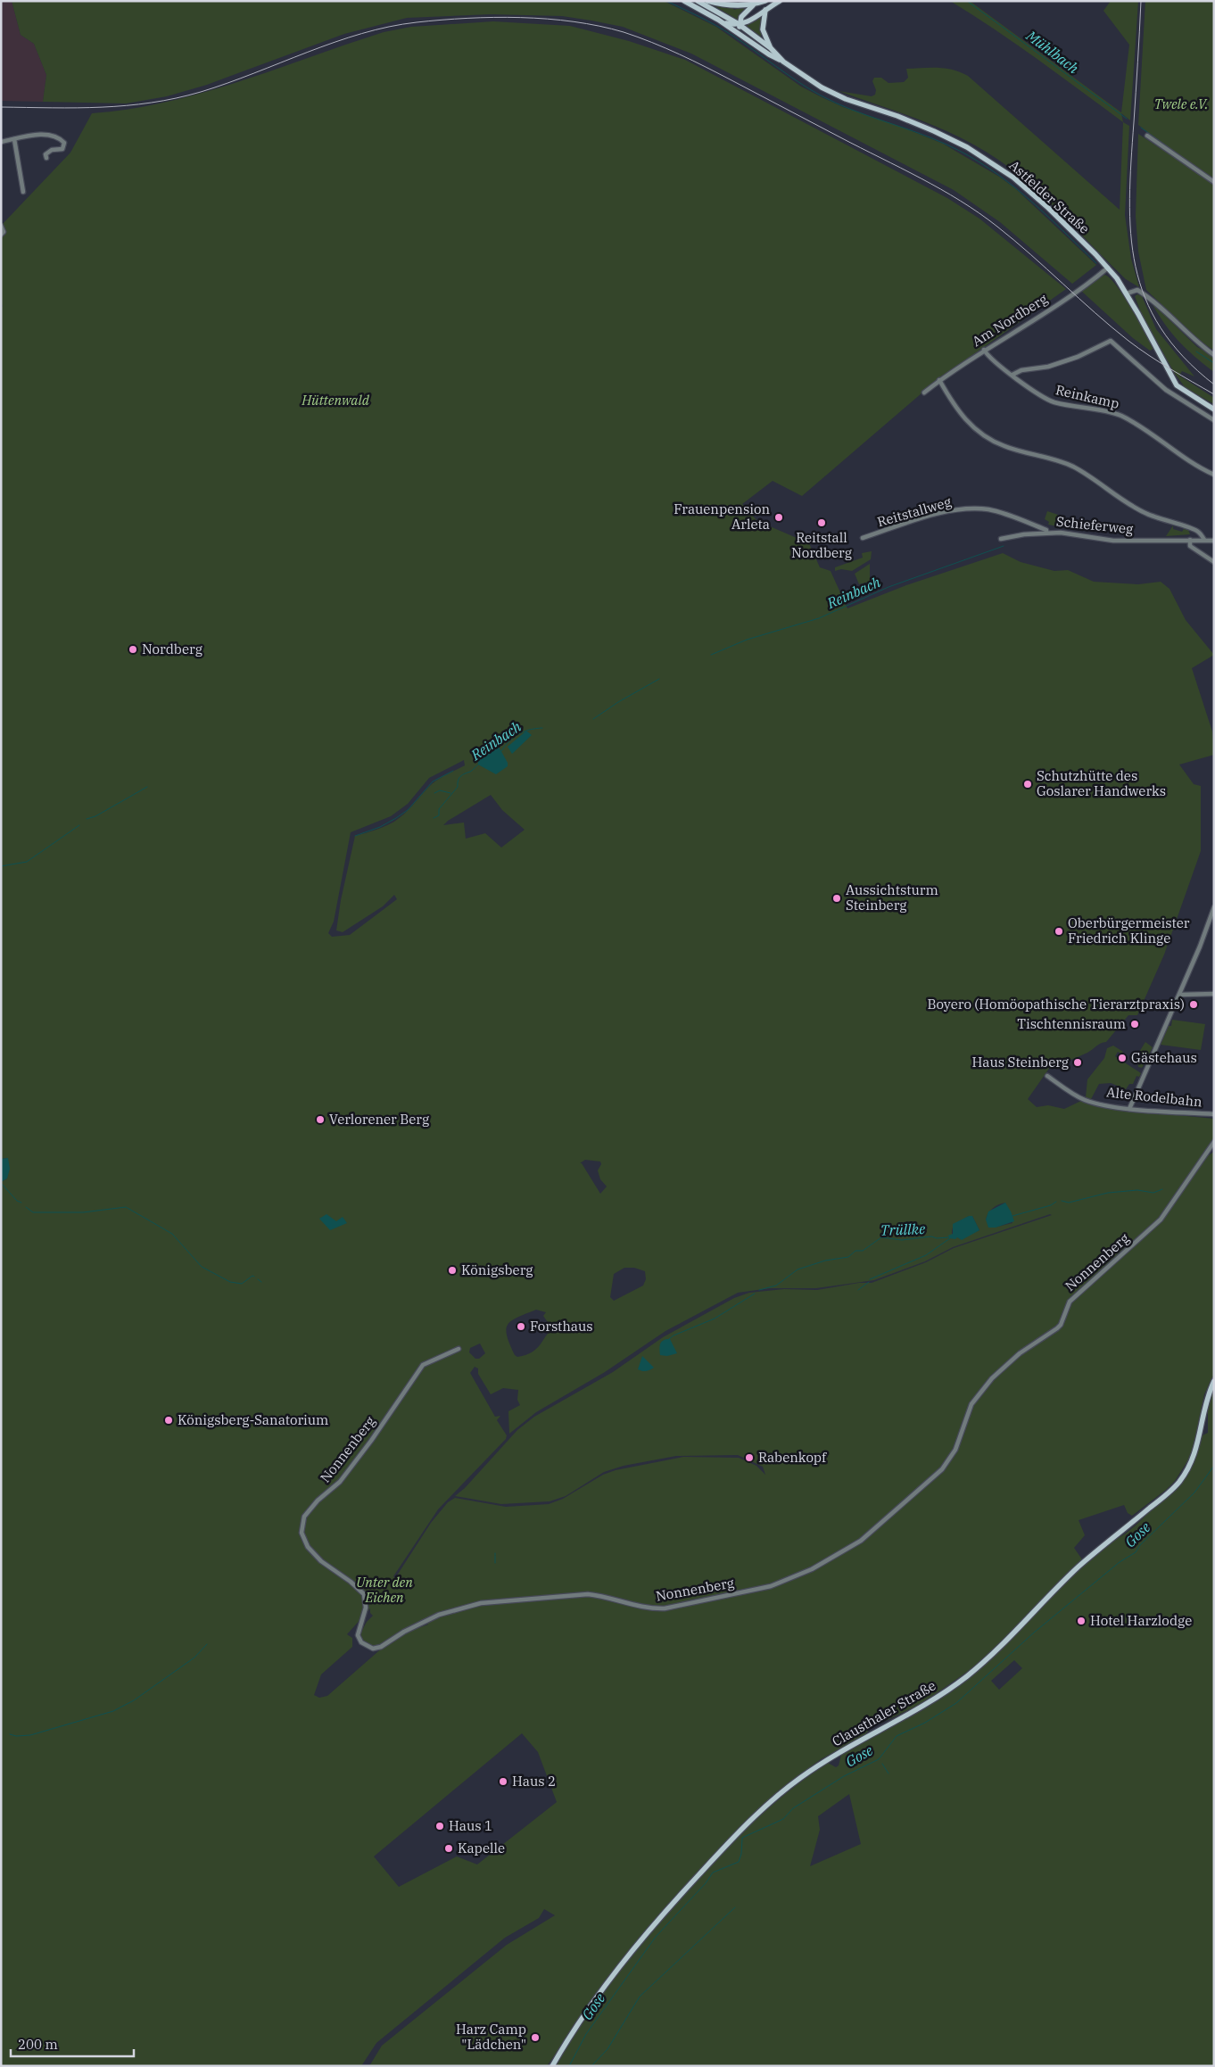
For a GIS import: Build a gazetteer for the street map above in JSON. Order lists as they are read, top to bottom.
{
  "streets": {
    "main road": ["Astfelder Straße", "Clausthaler Straße"],
    "street": [
      "Am Nordberg",
      "Reinkamp",
      "Reitstallweg",
      "Schieferweg",
      "Alte Rodelbahn",
      "Nonnenberg"
    ]
  },
  "crossings": [
    ["Astfelder Straße", "Am Nordberg"],
    ["Am Nordberg", "Reinkamp"],
    ["Reitstallweg", "Schieferweg"]
  ],
  "water": [
    "Mühlbach",
    "Reinbach",
    "Trüllke",
    "Gose"
  ],
  "parks": ["Twele e.V.", "Hüttenwald", "Unter den Eichen"],
  "places": [
    "Frauenpension Arleta",
    "Reitstall Nordberg",
    "Nordberg",
    "Schutzhütte des Goslarer Handwerks",
    "Aussichtsturm Steinberg",
    "Oberbürgermeister Friedrich Klinge",
    "Boyero (Homöopathische Tierarztpraxis)",
    "Tischtennisraum",
    "Gästehaus",
    "Haus Steinberg",
    "Verlorener Berg",
    "Königsberg",
    "Forsthaus",
    "Königsberg-Sanatorium",
    "Rabenkopf",
    "Hotel Harzlodge",
    "Haus 2",
    "Haus 1",
    "Kapelle",
    "Harz Camp \"Lädchen\""
  ],
  "scale_bar": "200 m"
}
